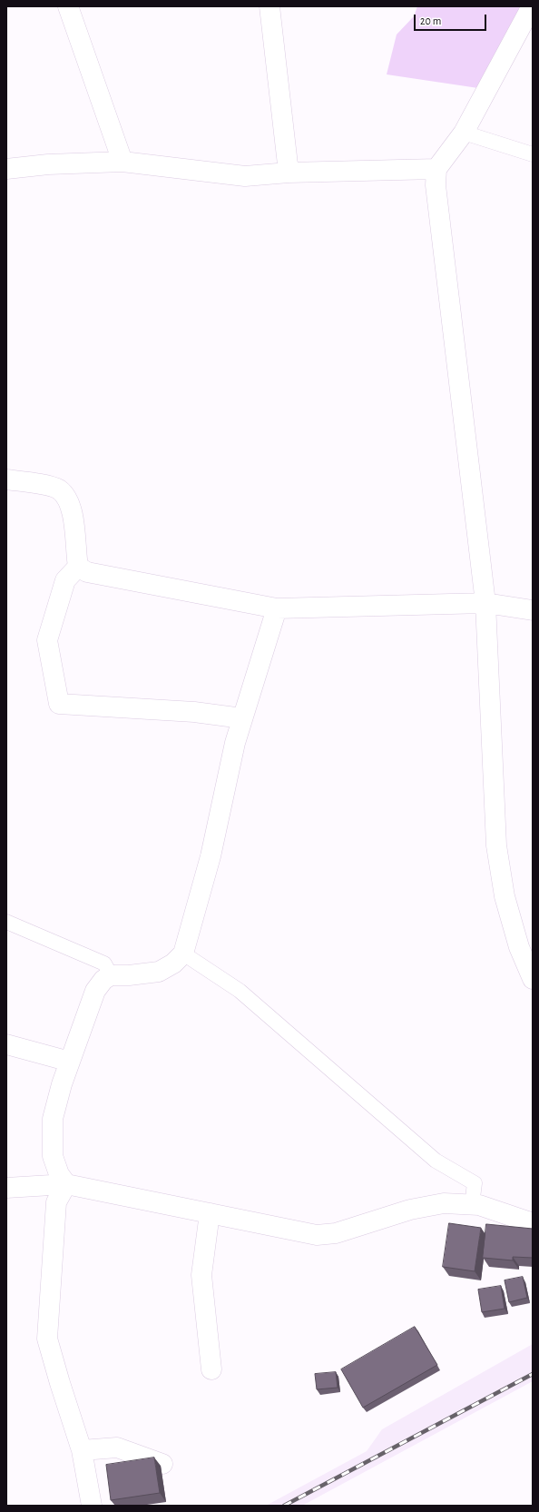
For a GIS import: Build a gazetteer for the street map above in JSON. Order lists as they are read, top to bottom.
{
  "scale_bar": "20 m"
}
